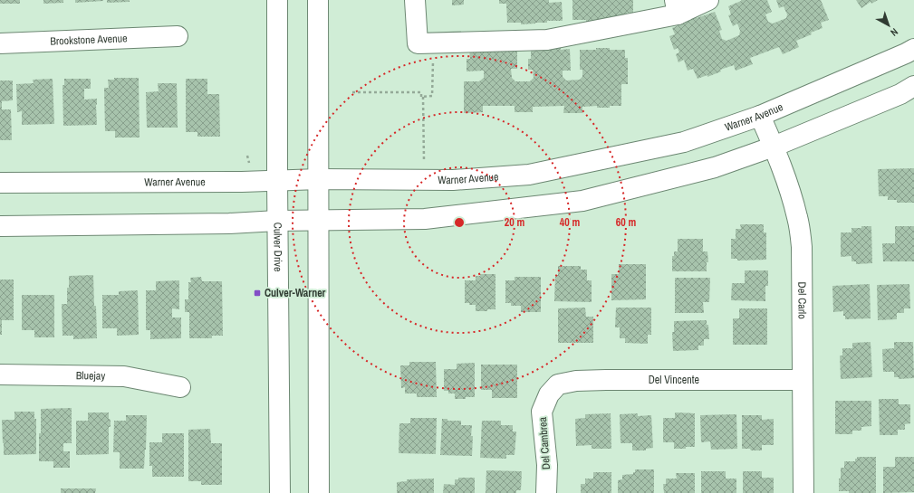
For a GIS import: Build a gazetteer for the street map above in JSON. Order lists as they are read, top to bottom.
{
  "streets": {
    "street": [
      "Brookstone Avenue",
      "Warner Avenue",
      "Culver Drive",
      "Del Carlo",
      "Bluejay",
      "Del Vincente",
      "Del Cambrea"
    ]
  },
  "crossings": [
    ["Warner Avenue", "Culver Drive"],
    ["Warner Avenue", "Del Carlo"],
    ["Del Carlo", "Del Vincente"],
    ["Del Vincente", "Del Cambrea"]
  ],
  "places": {
    "transit": ["Culver-Warner"]
  },
  "north": "bottom right",
  "rings": ["20 m", "40 m", "60 m"]
}
